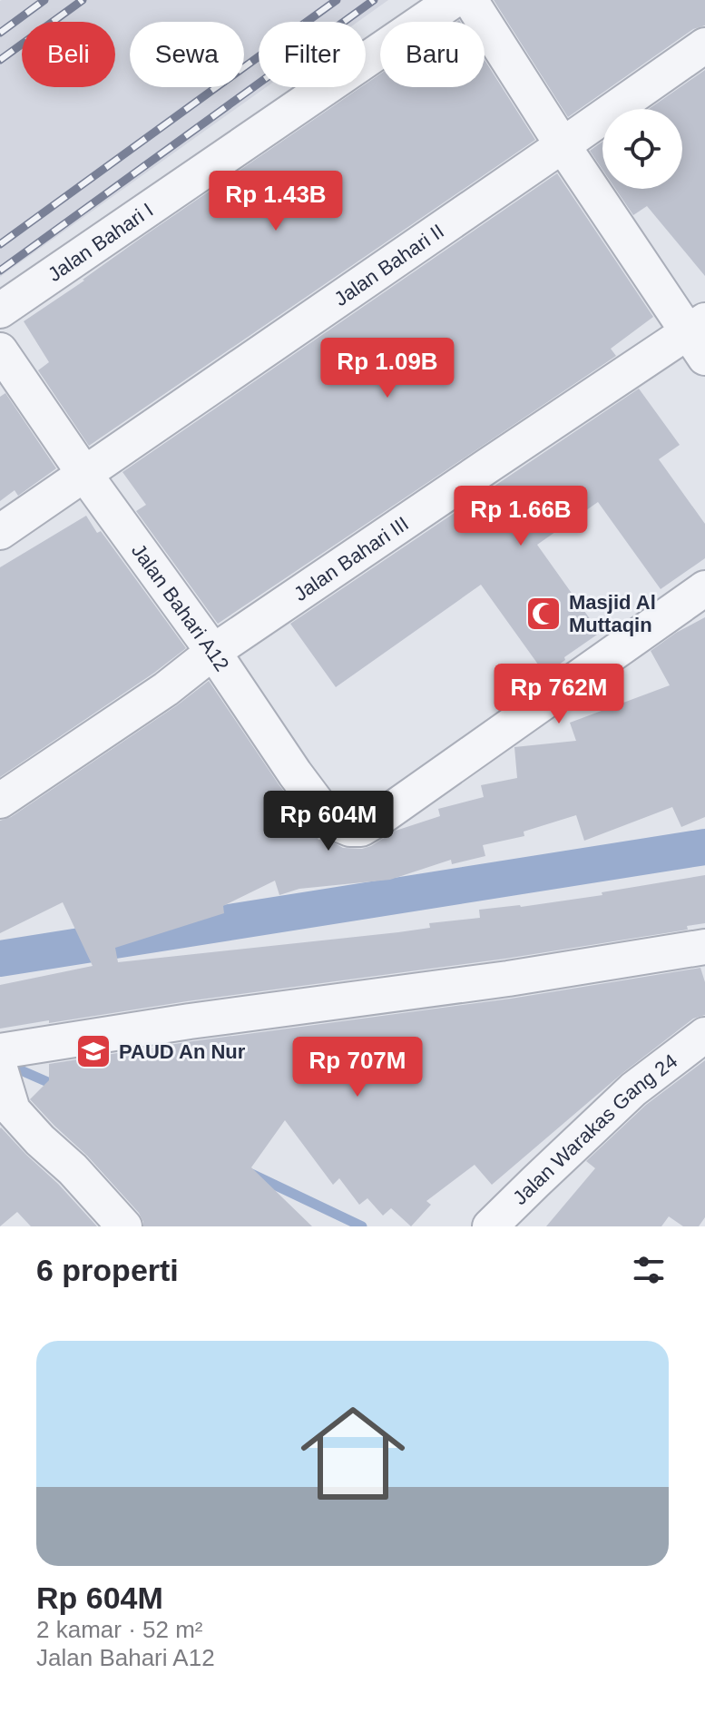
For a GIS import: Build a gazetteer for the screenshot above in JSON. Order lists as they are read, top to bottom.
{
  "streets": {
    "street": [
      "Jalan Bahari I",
      "Jalan Bahari II",
      "Jalan Bahari III",
      "Jalan Bahari A12",
      "Jalan Warakas Gang 24"
    ]
  },
  "crossings": [
    ["Jalan Bahari II", "Jalan Bahari A12"],
    ["Jalan Bahari III", "Jalan Bahari A12"]
  ],
  "places": {
    "mosque": ["Masjid Al Muttaqin"],
    "school or university": ["PAUD An Nur"]
  },
  "page": {
    "chip": [
      "Beli",
      "Sewa",
      "Filter",
      "Baru"
    ],
    "price": [
      "Rp 1.43B",
      "Rp 1.09B",
      "Rp 1.66B",
      "Rp 762M",
      "Rp 604M",
      "Rp 707M"
    ],
    "heading": "6 properti",
    "list": [
      {
        "name": "Rp 604M",
        "note": "2 kamar · 52 m² · Jalan Bahari A12"
      }
    ]
  }
}
